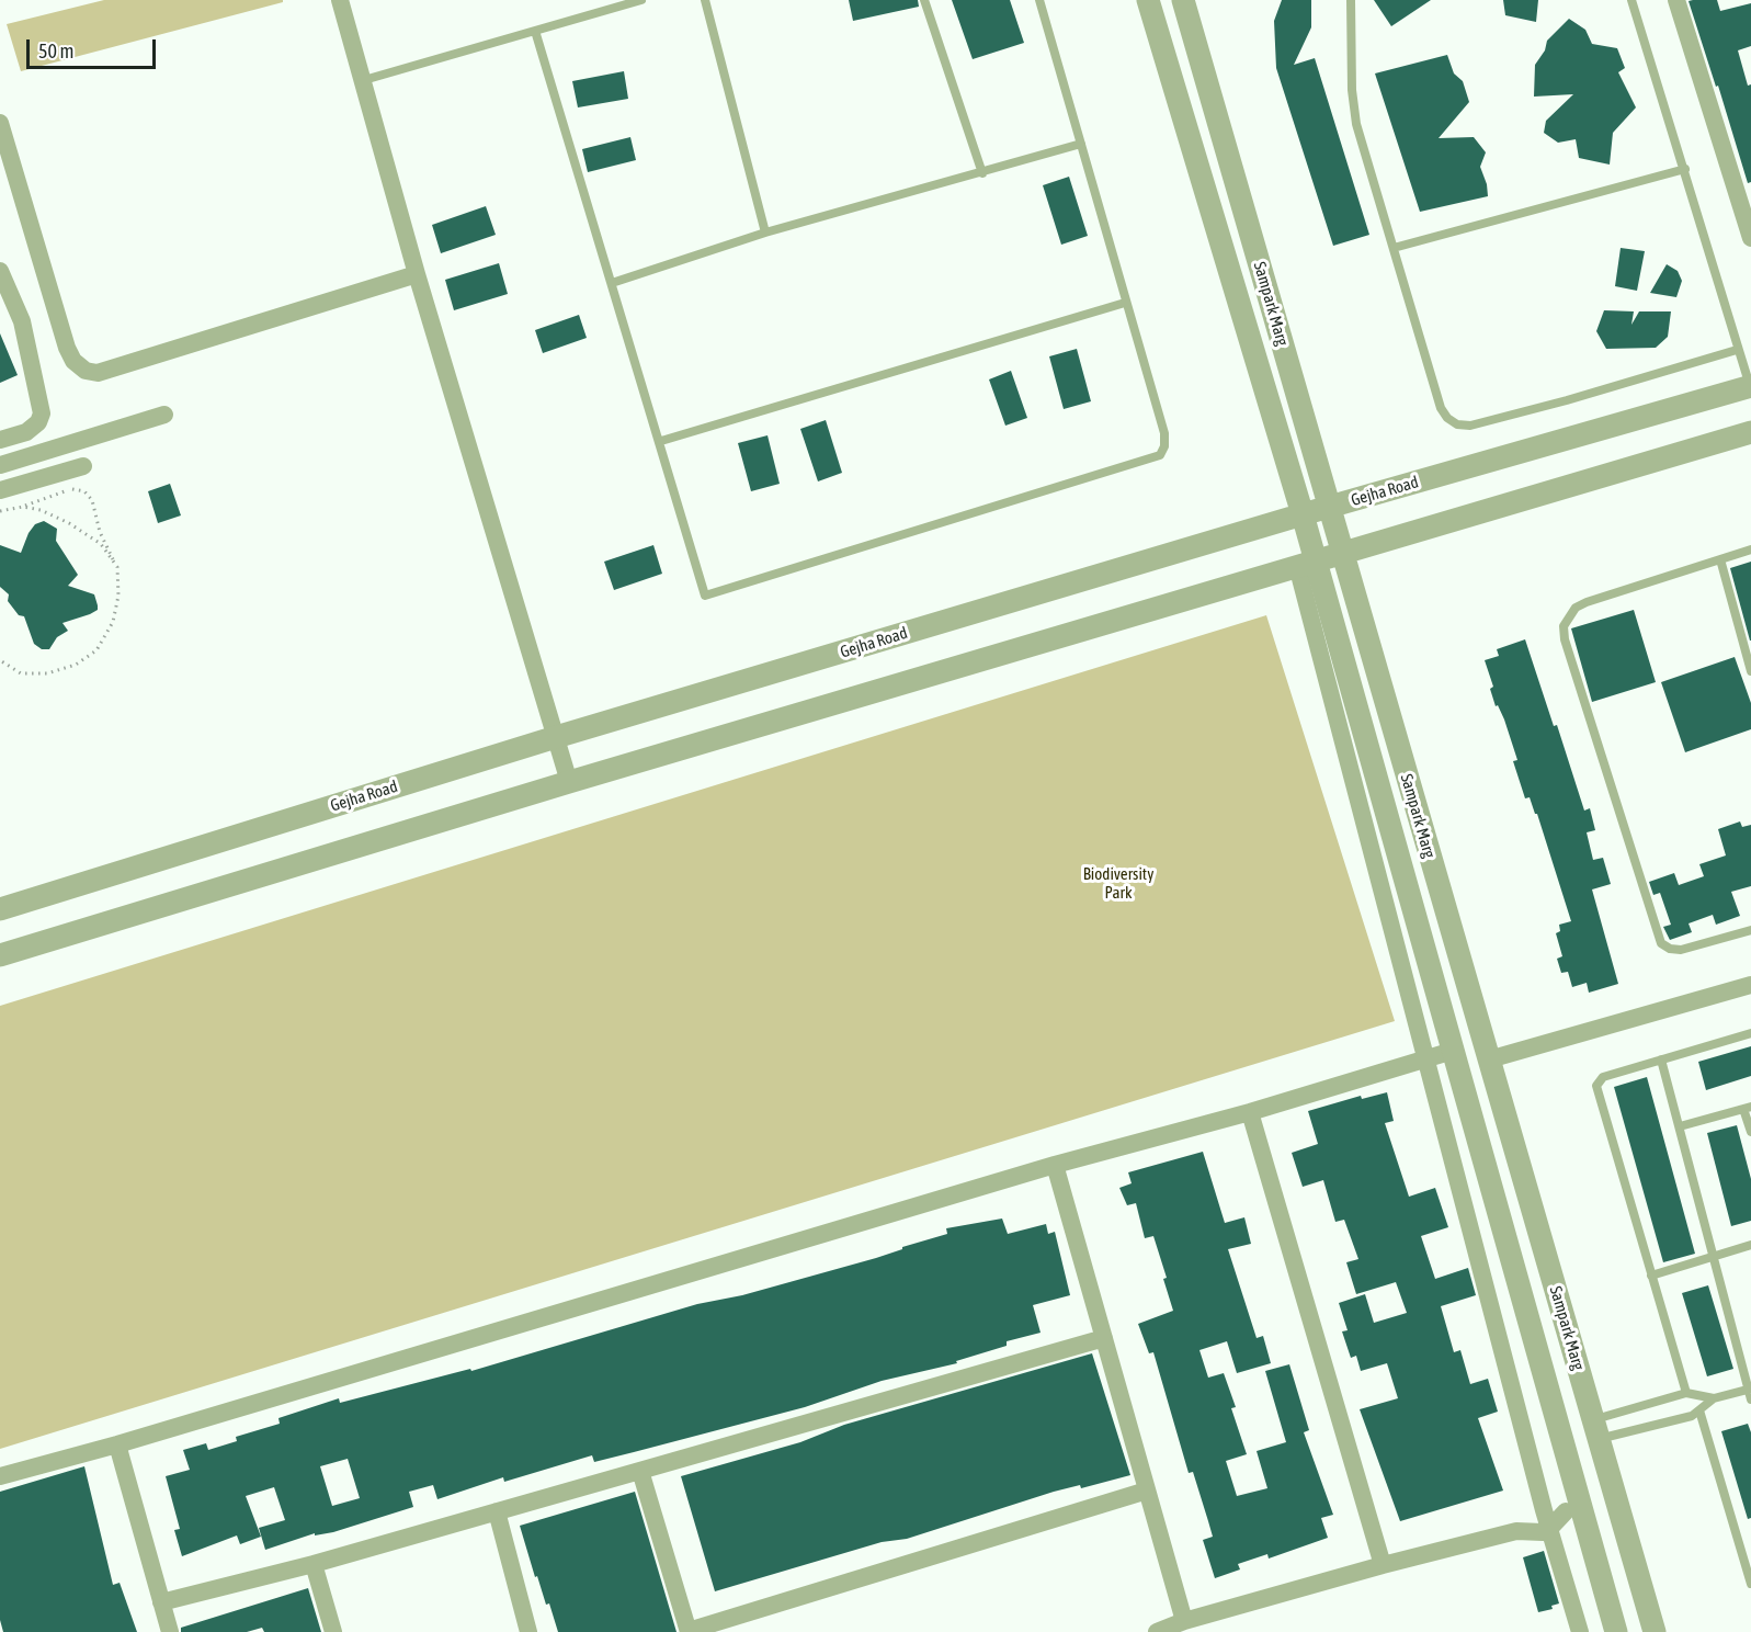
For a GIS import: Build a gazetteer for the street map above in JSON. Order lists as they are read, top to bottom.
{
  "streets": {
    "street": ["Sampark Marg", "Gejha Road"]
  },
  "crossings": [
    ["Sampark Marg", "Gejha Road"]
  ],
  "parks": ["Biodiversity Park"],
  "scale_bar": "50 m"
}
